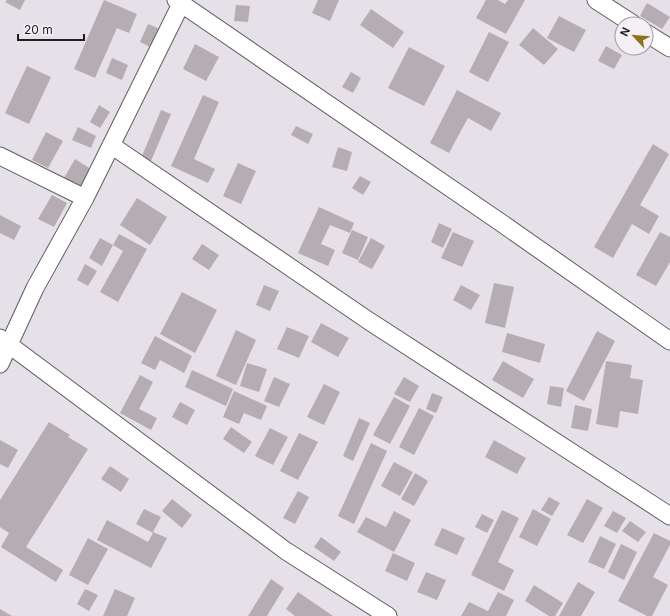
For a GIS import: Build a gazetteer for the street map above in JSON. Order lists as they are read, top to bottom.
{
  "scale_bar": "20 m",
  "north": "top left"
}
